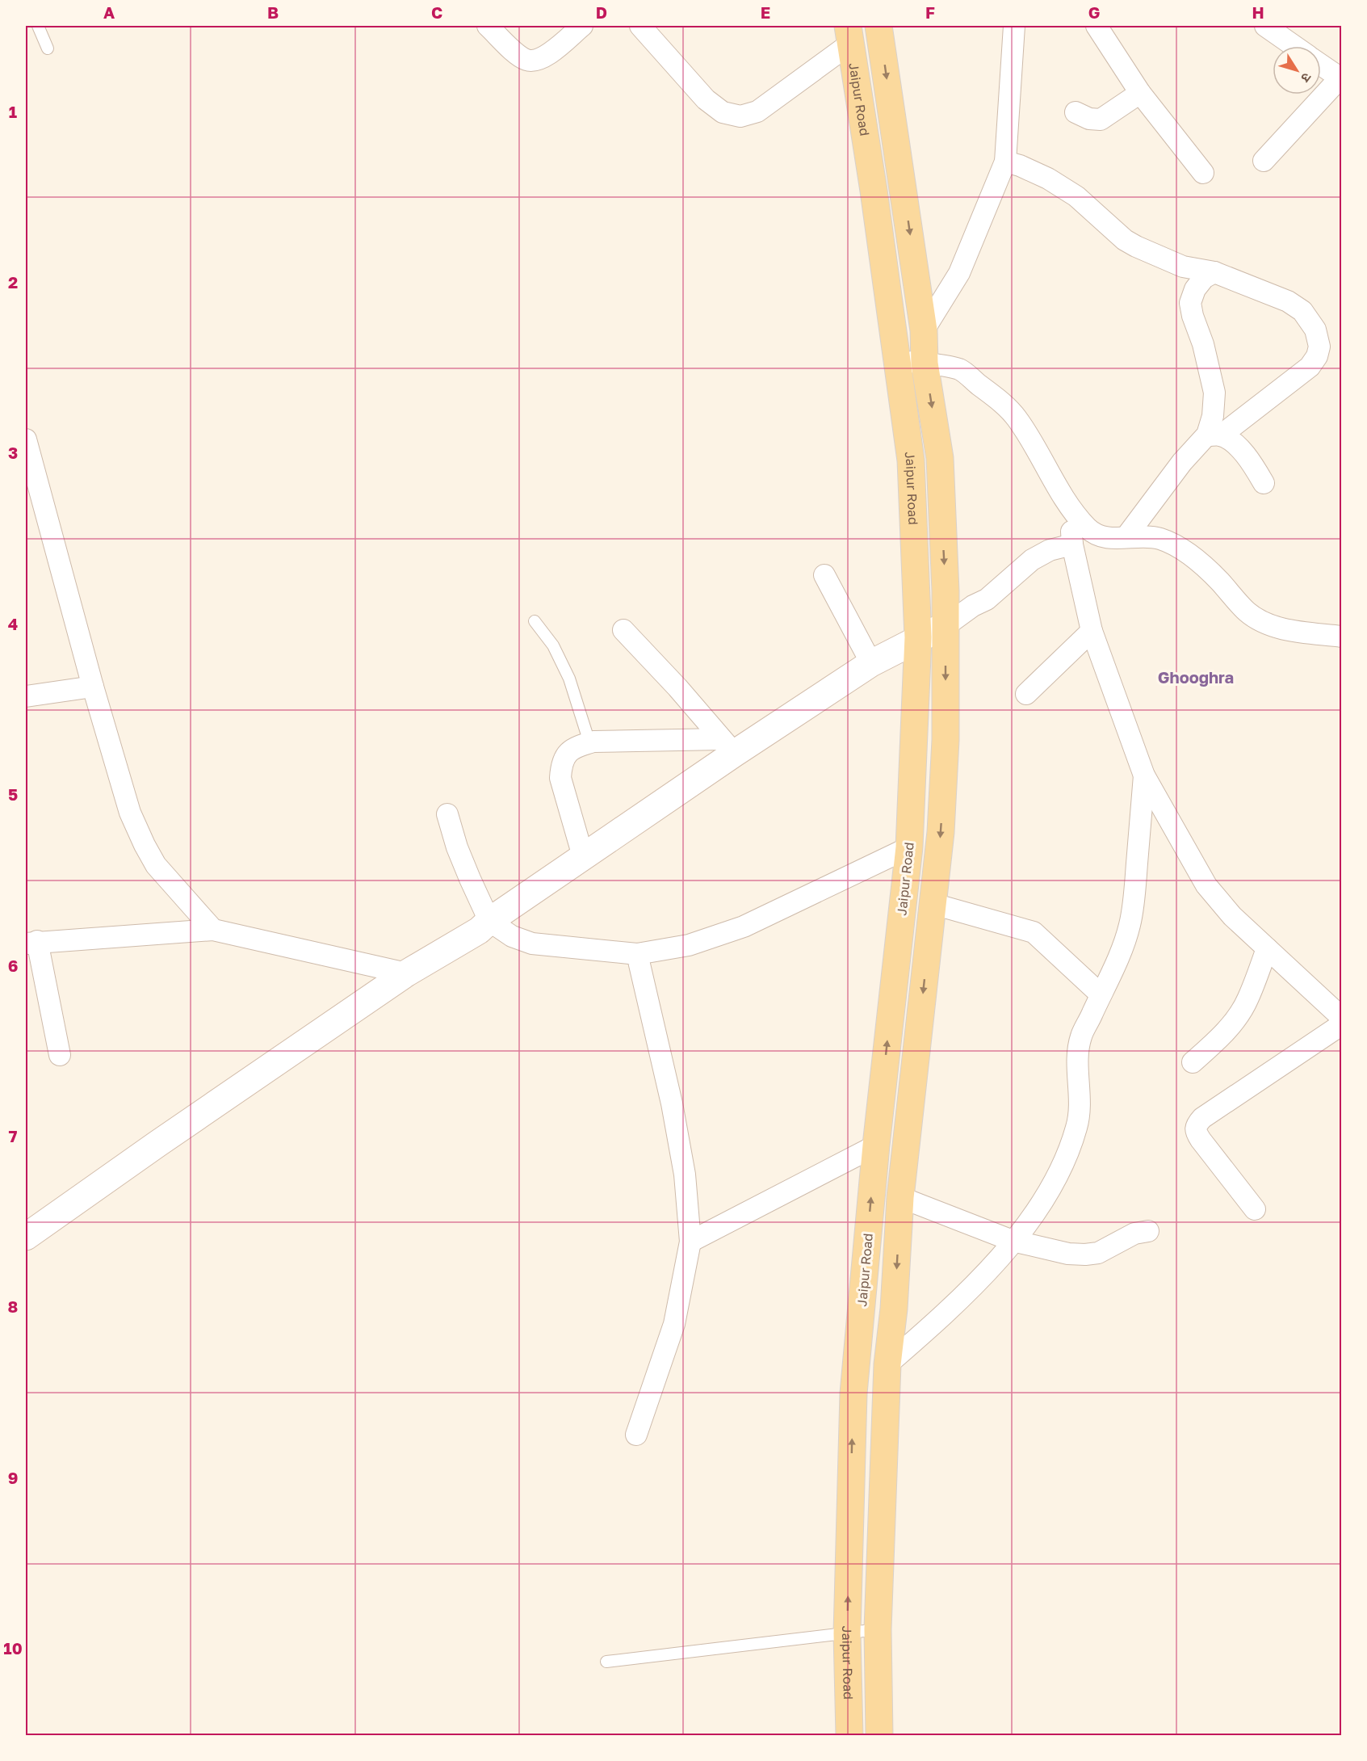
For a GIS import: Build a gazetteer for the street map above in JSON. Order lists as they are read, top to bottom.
{
  "streets": {
    "main road": ["Jaipur Road"]
  },
  "districts": ["Ghooghra"],
  "north": "bottom right",
  "grid": {
    "columns": [
      "A",
      "B",
      "C",
      "D",
      "E",
      "F",
      "G",
      "H"
    ],
    "rows": [
      "1",
      "2",
      "3",
      "4",
      "5",
      "6",
      "7",
      "8",
      "9",
      "10"
    ]
  }
}
